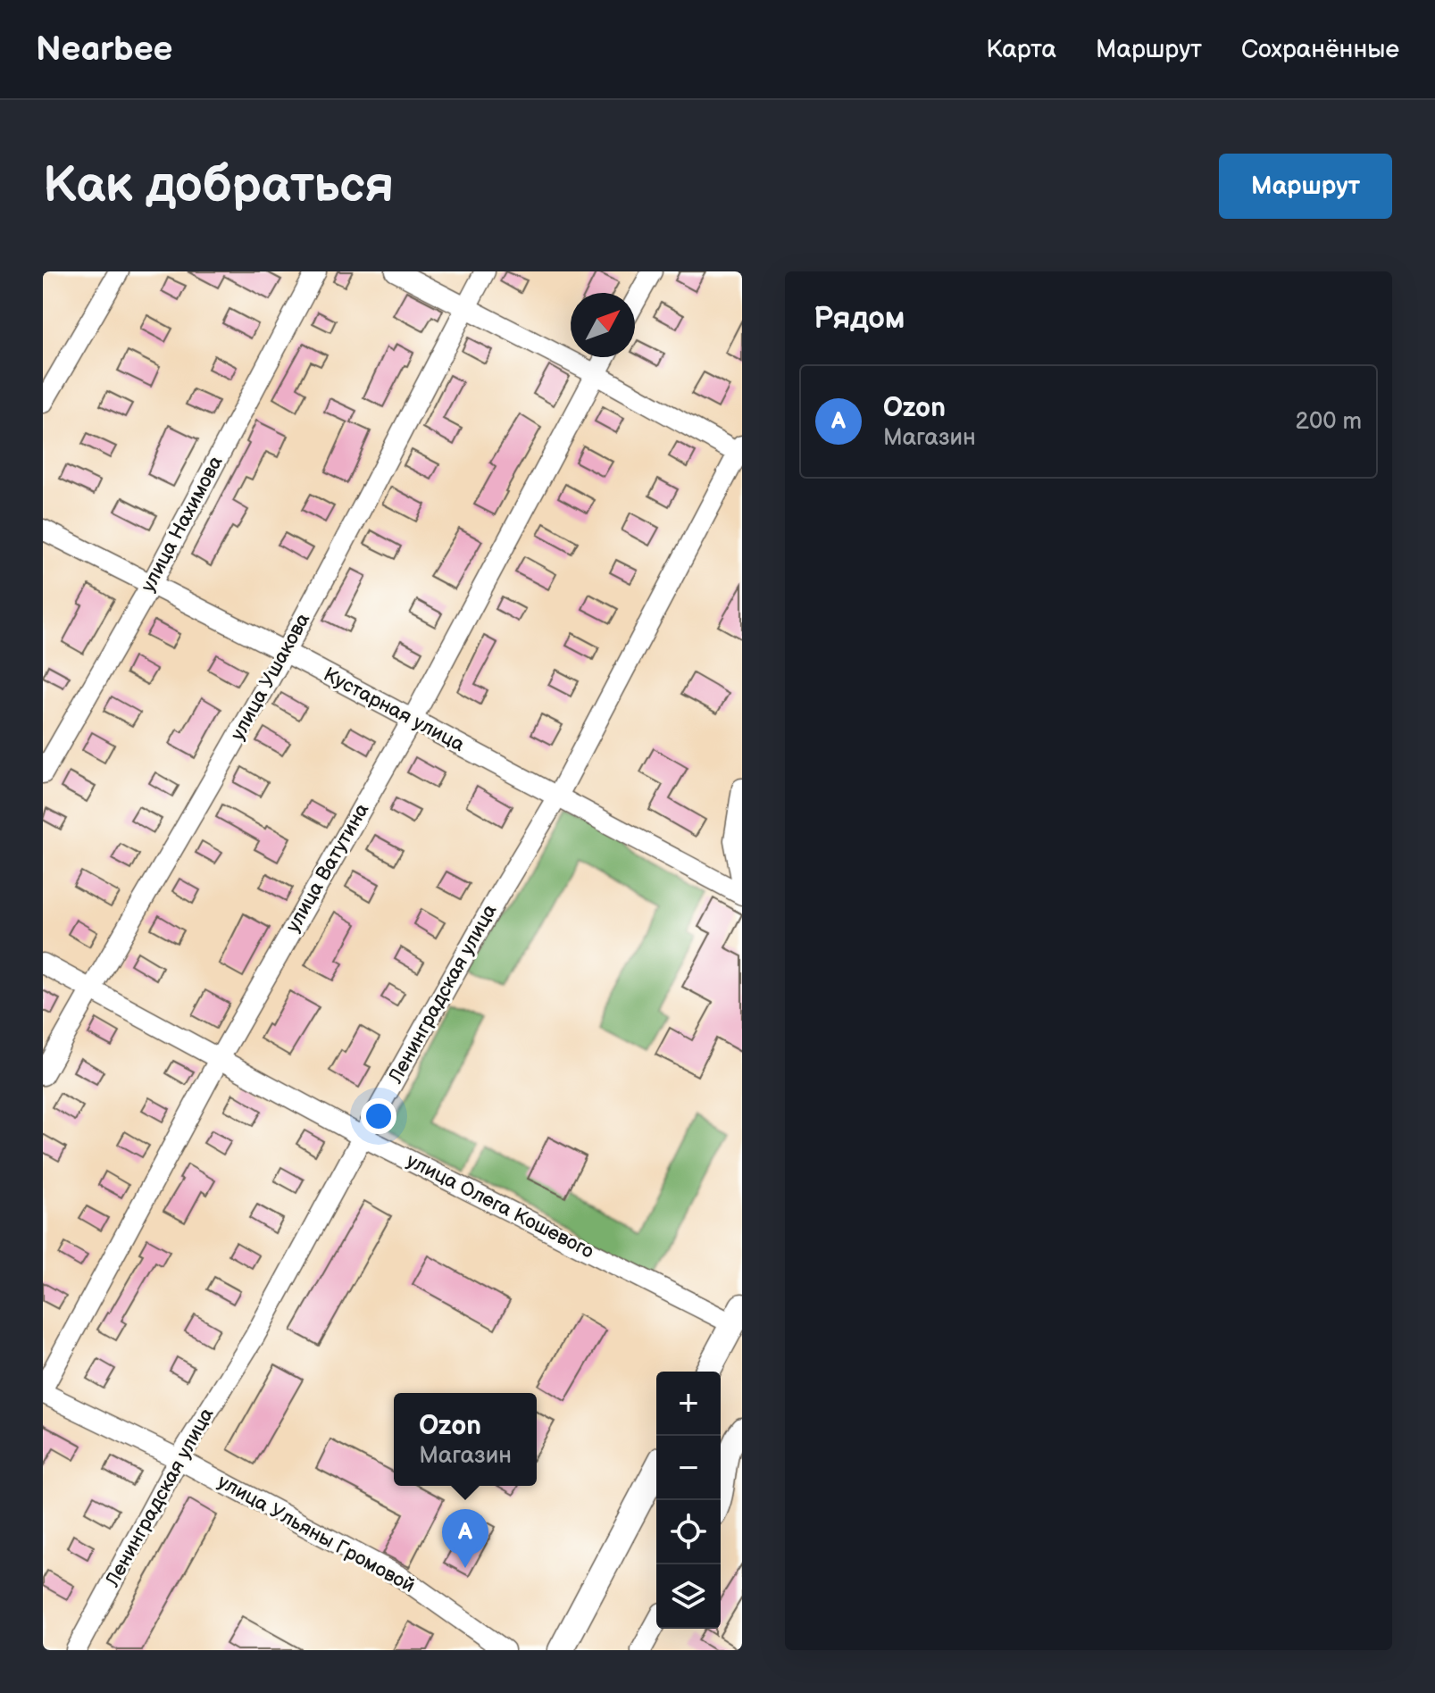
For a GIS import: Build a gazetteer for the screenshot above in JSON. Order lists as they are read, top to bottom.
{
  "streets": {
    "street": [
      "улица Нахимова",
      "улица Ушакова",
      "Кустарная улица",
      "улица Ватутина",
      "Ленинградская улица",
      "улица Олега Кошевого",
      "улица Ульяны Громовой"
    ]
  },
  "crossings": [
    ["улица Нахимова", "Кустарная улица"],
    ["улица Ушакова", "Кустарная улица"],
    ["улица Ушакова", "улица Олега Кошевого"],
    ["Кустарная улица", "улица Ватутина"],
    ["Кустарная улица", "Ленинградская улица"],
    ["улица Ватутина", "улица Олега Кошевого"],
    ["улица Ватутина", "улица Ульяны Громовой"],
    ["Ленинградская улица", "улица Олега Кошевого"],
    ["Ленинградская улица", "улица Ульяны Громовой"]
  ],
  "north": "top right",
  "page": {
    "header": "Nearbee",
    "nav": ["Карта", "Маршрут", "Сохранённые"],
    "buttons": "Маршрут",
    "title": "Как добраться",
    "heading": "Рядом",
    "list": [
      {
        "mark": "A",
        "name": "Ozon",
        "note": "Магазин",
        "value": "200 m"
      }
    ],
    "map_buttons": ["+", "−"],
    "popup": ["Ozon", "Магазин"],
    "pins": "A"
  }
}
